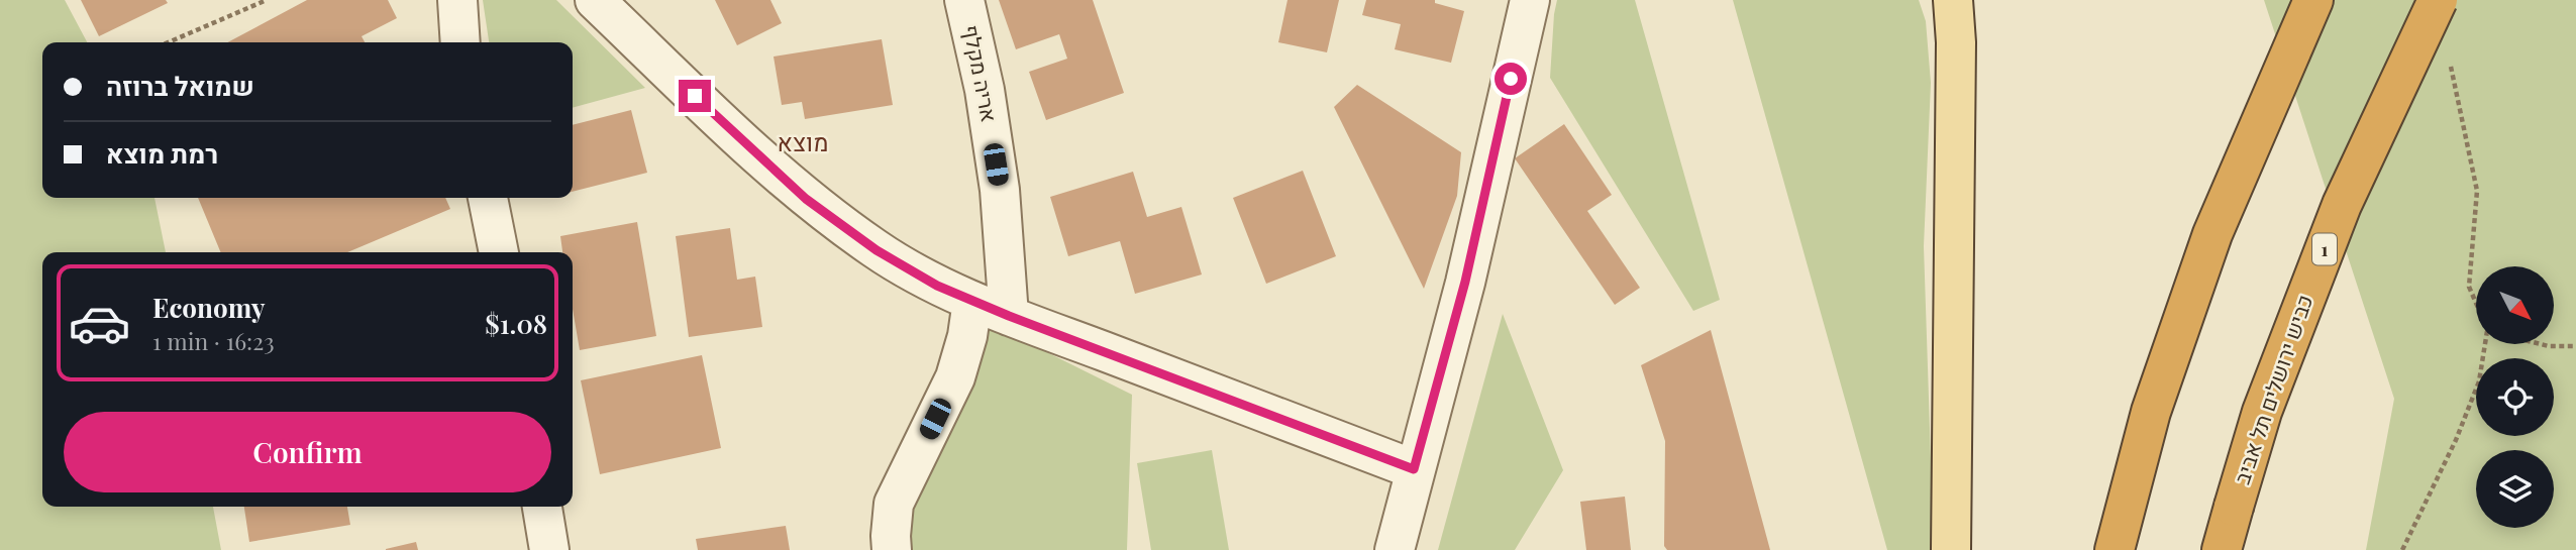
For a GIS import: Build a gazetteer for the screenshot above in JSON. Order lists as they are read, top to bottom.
{
  "streets": {
    "highway": ["1", "כביש ירושלים תל אביב"],
    "street": ["אריה מקלף"]
  },
  "districts": ["מוצא"],
  "north": "bottom right",
  "page": {
    "banner": ["שמואל ברוזה", "רמת מוצא"],
    "list": [
      {
        "name": "Economy",
        "note": "1 min · 16:23",
        "value": "$1.08"
      }
    ],
    "buttons": "Confirm"
  }
}
